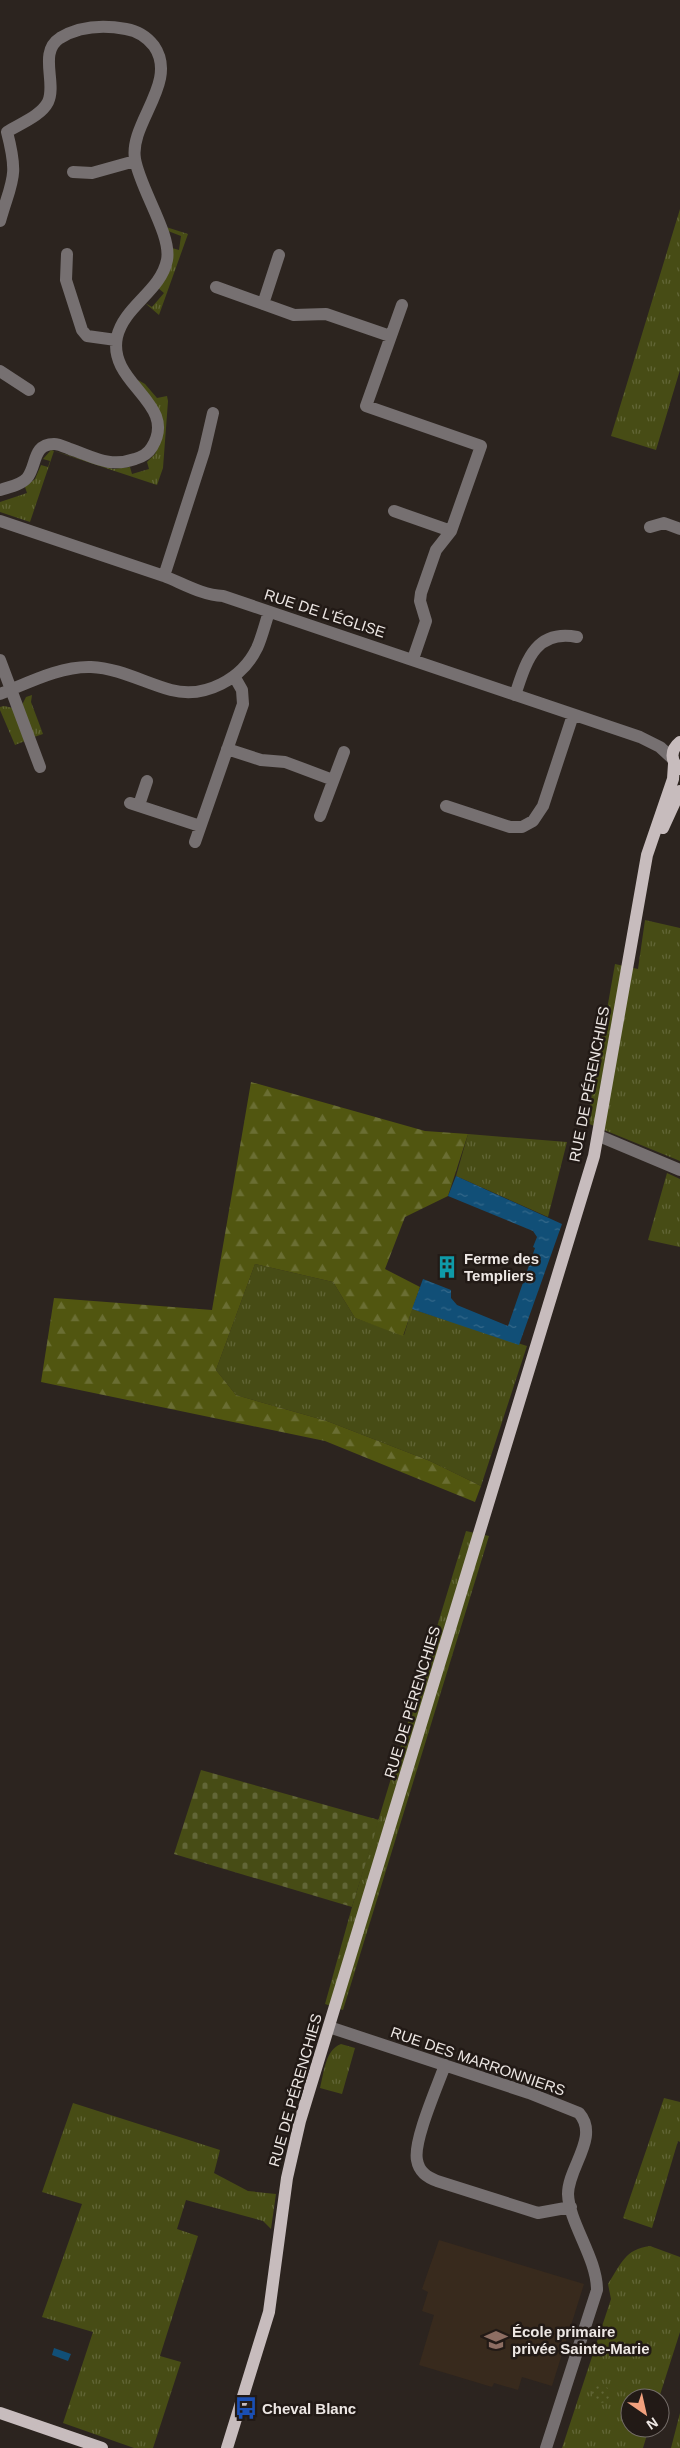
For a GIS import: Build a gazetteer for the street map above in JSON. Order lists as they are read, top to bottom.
{
  "streets": {
    "main road": ["RUE DE PÉRENCHIES"],
    "street": ["RUE DE L'ÉGLISE", "RUE DES MARRONNIERS"]
  },
  "crossings": [
    ["RUE DE PÉRENCHIES", "RUE DES MARRONNIERS"]
  ],
  "places": {
    "building": ["Ferme des Templiers"],
    "school or university": ["École primaire privée Sainte-Marie"],
    "bus stop": ["Cheval Blanc"]
  },
  "north": "bottom right"
}
